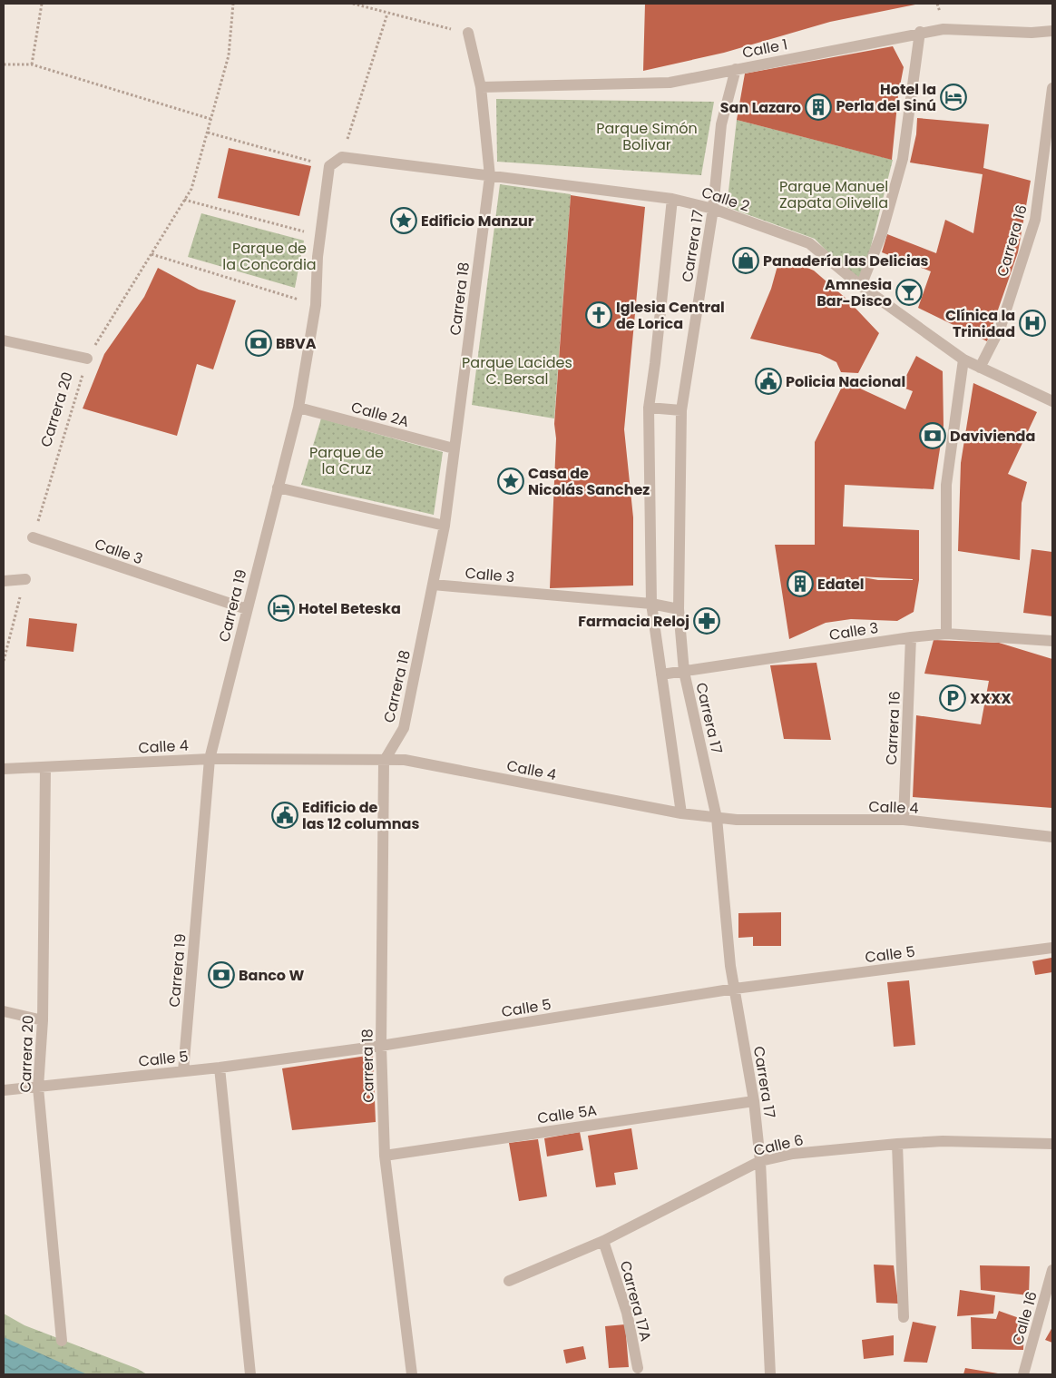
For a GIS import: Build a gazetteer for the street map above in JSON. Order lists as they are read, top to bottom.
{
  "streets": {
    "street": [
      "Calle 1",
      "Calle 2",
      "Carrera 16",
      "Carrera 17",
      "Carrera 18",
      "Carrera 20",
      "Calle 2A",
      "Calle 3",
      "Carrera 19",
      "Calle 4",
      "Calle 5",
      "Calle 5A",
      "Calle 6",
      "Carrera 17A",
      "Calle 16"
    ]
  },
  "crossings": [
    ["Calle 1", "Carrera 17"],
    ["Calle 1", "Carrera 18"],
    ["Calle 2", "Carrera 16"],
    ["Calle 2", "Carrera 17"],
    ["Calle 2", "Carrera 18"],
    ["Carrera 16", "Calle 3"],
    ["Carrera 16", "Calle 4"],
    ["Carrera 17", "Calle 3"],
    ["Carrera 17", "Calle 4"],
    ["Carrera 17", "Calle 5"],
    ["Carrera 17", "Calle 5A"],
    ["Carrera 17", "Calle 6"],
    ["Carrera 18", "Calle 2A"],
    ["Carrera 18", "Calle 3"],
    ["Carrera 18", "Calle 4"],
    ["Carrera 18", "Calle 5"],
    ["Carrera 18", "Calle 5A"],
    ["Carrera 20", "Calle 3"],
    ["Carrera 20", "Calle 4"],
    ["Carrera 20", "Calle 5"],
    ["Calle 2A", "Carrera 19"],
    ["Calle 3", "Carrera 19"],
    ["Carrera 19", "Calle 4"],
    ["Carrera 19", "Calle 5"],
    ["Calle 6", "Carrera 17A"]
  ],
  "parks": [
    "Parque Simón Bolivar",
    "Parque Manuel Zapata Olivella",
    "Parque de la Concordia",
    "Parque Lacides C. Bersal",
    "Parque de la Cruz"
  ],
  "places": {
    "hotel": ["Hotel la Perla del Sinú", "Hotel Beteska"],
    "building": ["San Lazaro", "Edatel"],
    "place": ["Edificio Manzur", "Casa de Nicolás Sanchez"],
    "shop": ["Panadería las Delicias"],
    "bar": ["Amnesia Bar-Disco"],
    "church": ["Iglesia Central de Lorica"],
    "hospital": ["Clínica la Trinidad"],
    "bank": ["BBVA", "Davivienda", "Banco W"],
    "public building": ["Policia Nacional", "Edificio de las 12 columnas"],
    "pharmacy": ["Farmacia Reloj"],
    "parking": ["XXXX"]
  }
}
